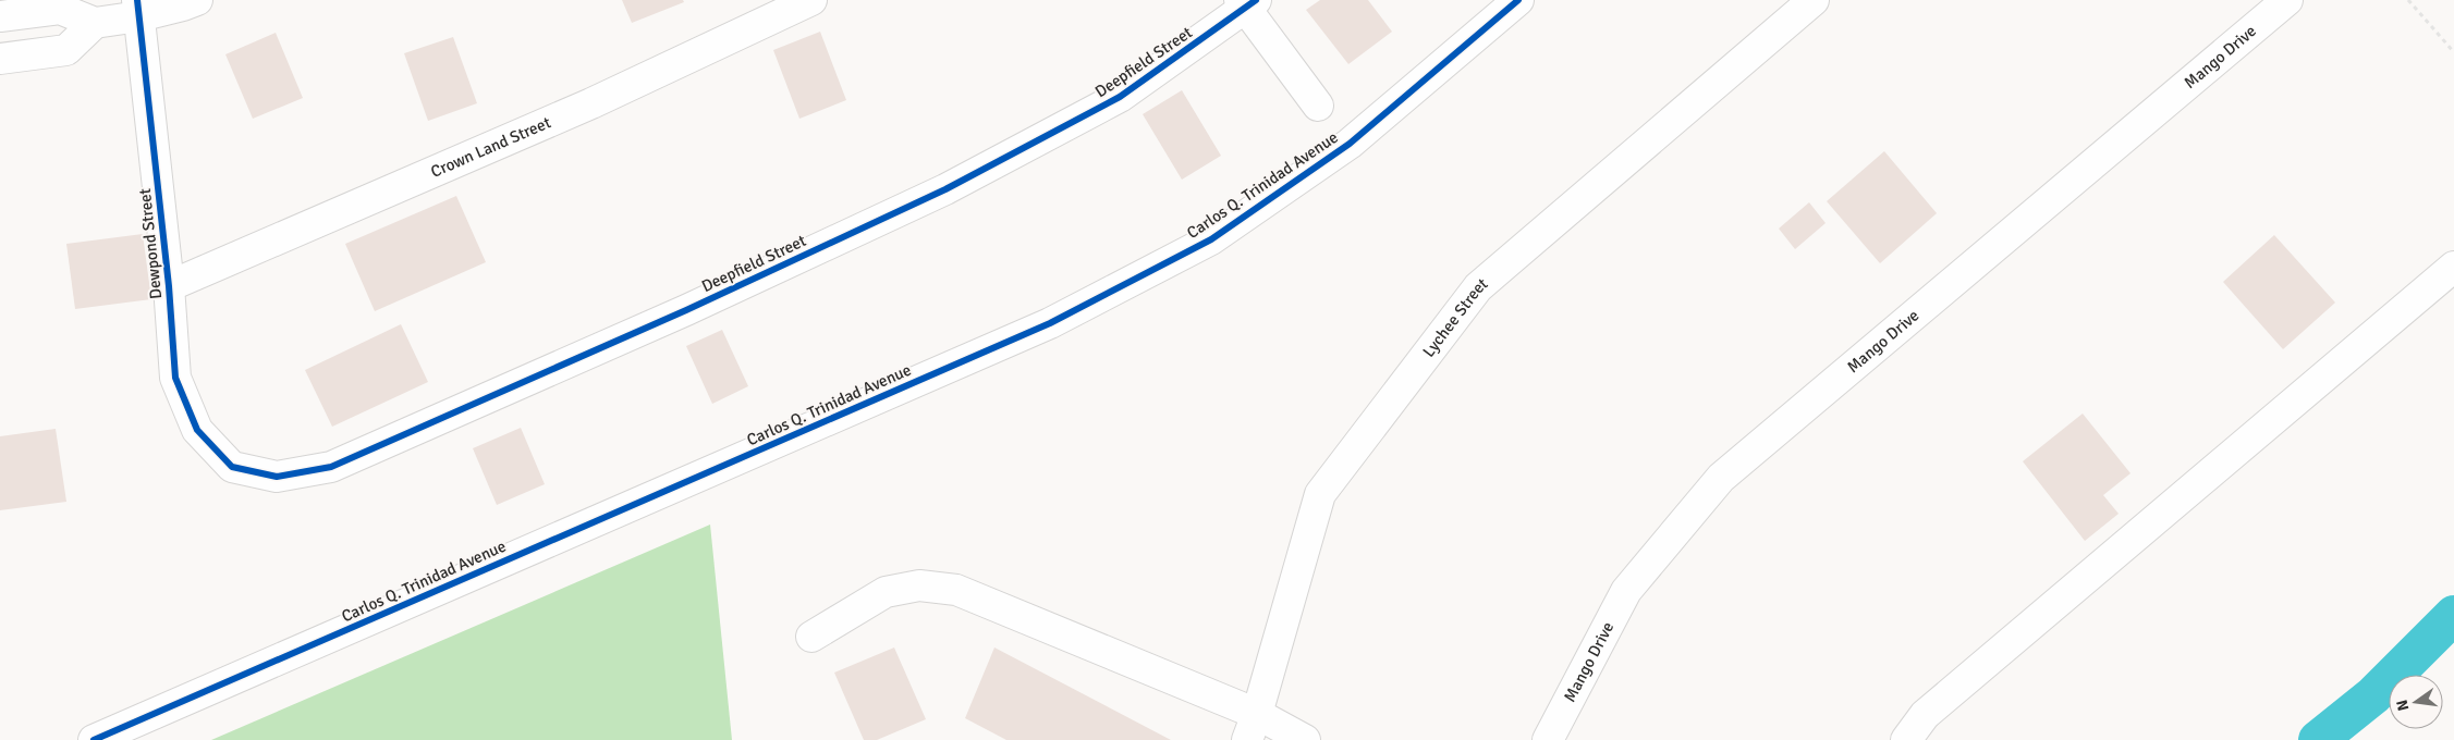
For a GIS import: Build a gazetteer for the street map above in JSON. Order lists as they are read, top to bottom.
{
  "streets": {
    "street": [
      "Mango Drive",
      "Deepfield Street",
      "Crown Land Street",
      "Carlos Q. Trinidad Avenue",
      "Dewpond Street",
      "Lychee Street"
    ]
  },
  "crossings": [
    ["Deepfield Street", "Dewpond Street"],
    ["Crown Land Street", "Dewpond Street"]
  ],
  "north": "left"
}
